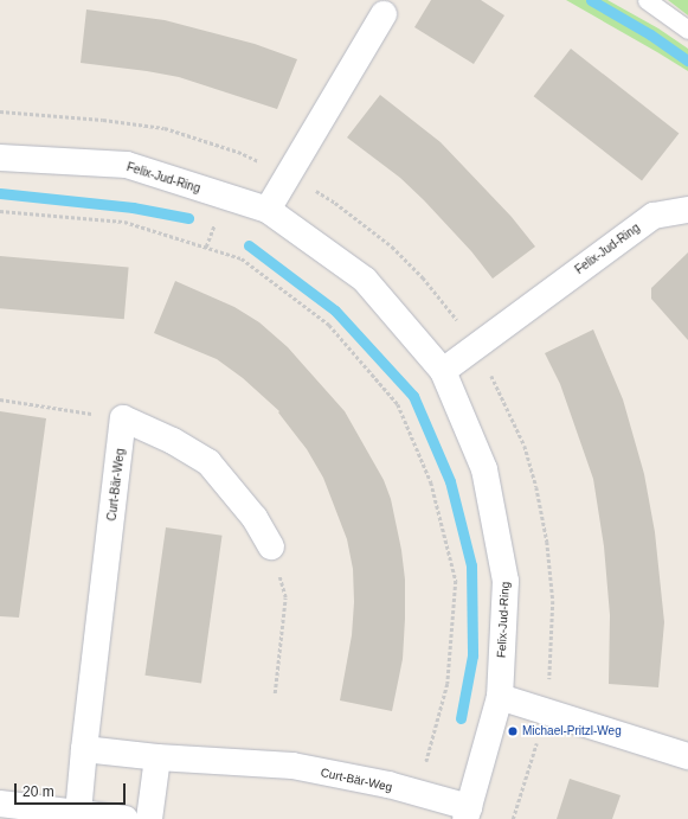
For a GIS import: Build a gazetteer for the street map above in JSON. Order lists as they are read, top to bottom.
{
  "streets": {
    "street": ["Felix-Jud-Ring", "Curt-Bär-Weg"]
  },
  "crossings": [
    ["Felix-Jud-Ring", "Curt-Bär-Weg"]
  ],
  "places": ["Michael-Pritzl-Weg"],
  "scale_bar": "20 m"
}
